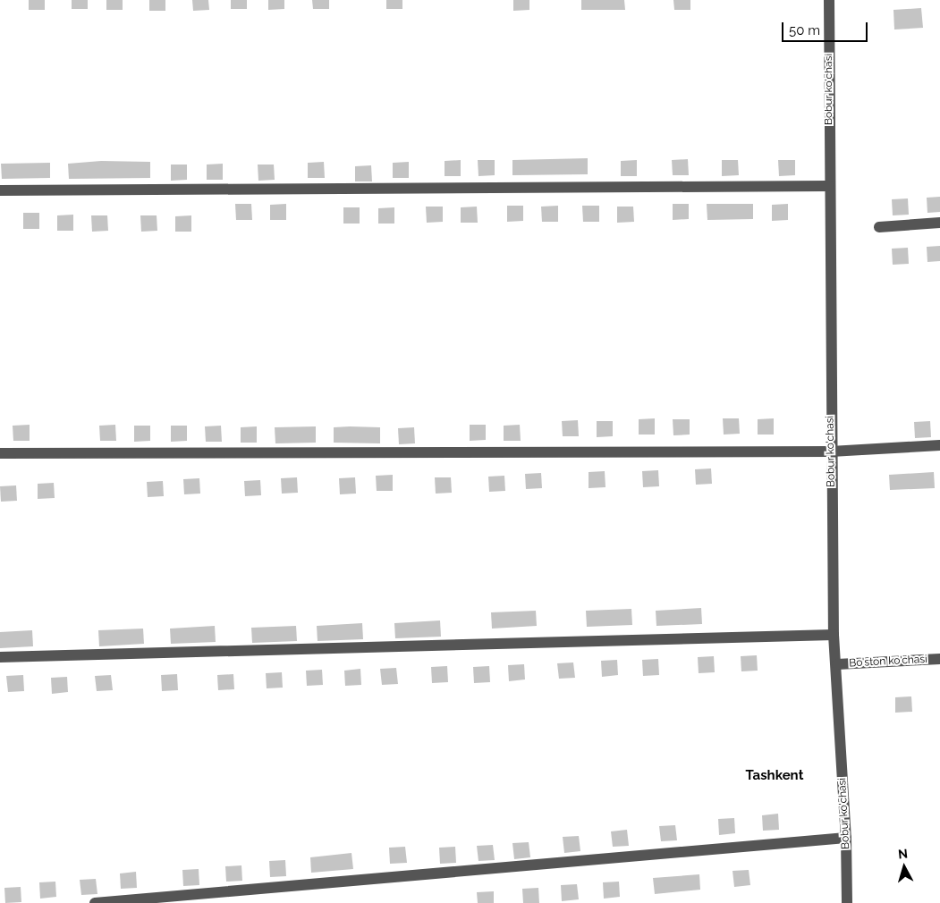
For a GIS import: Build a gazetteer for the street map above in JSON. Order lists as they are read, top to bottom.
{
  "streets": {
    "street": ["Bobur ko'chasi", "Bo'ston ko'chasi"]
  },
  "crossings": [
    ["Bobur ko'chasi", "Bo'ston ko'chasi"]
  ],
  "districts": ["Tashkent"],
  "scale_bar": "50 m",
  "north": "top"
}
